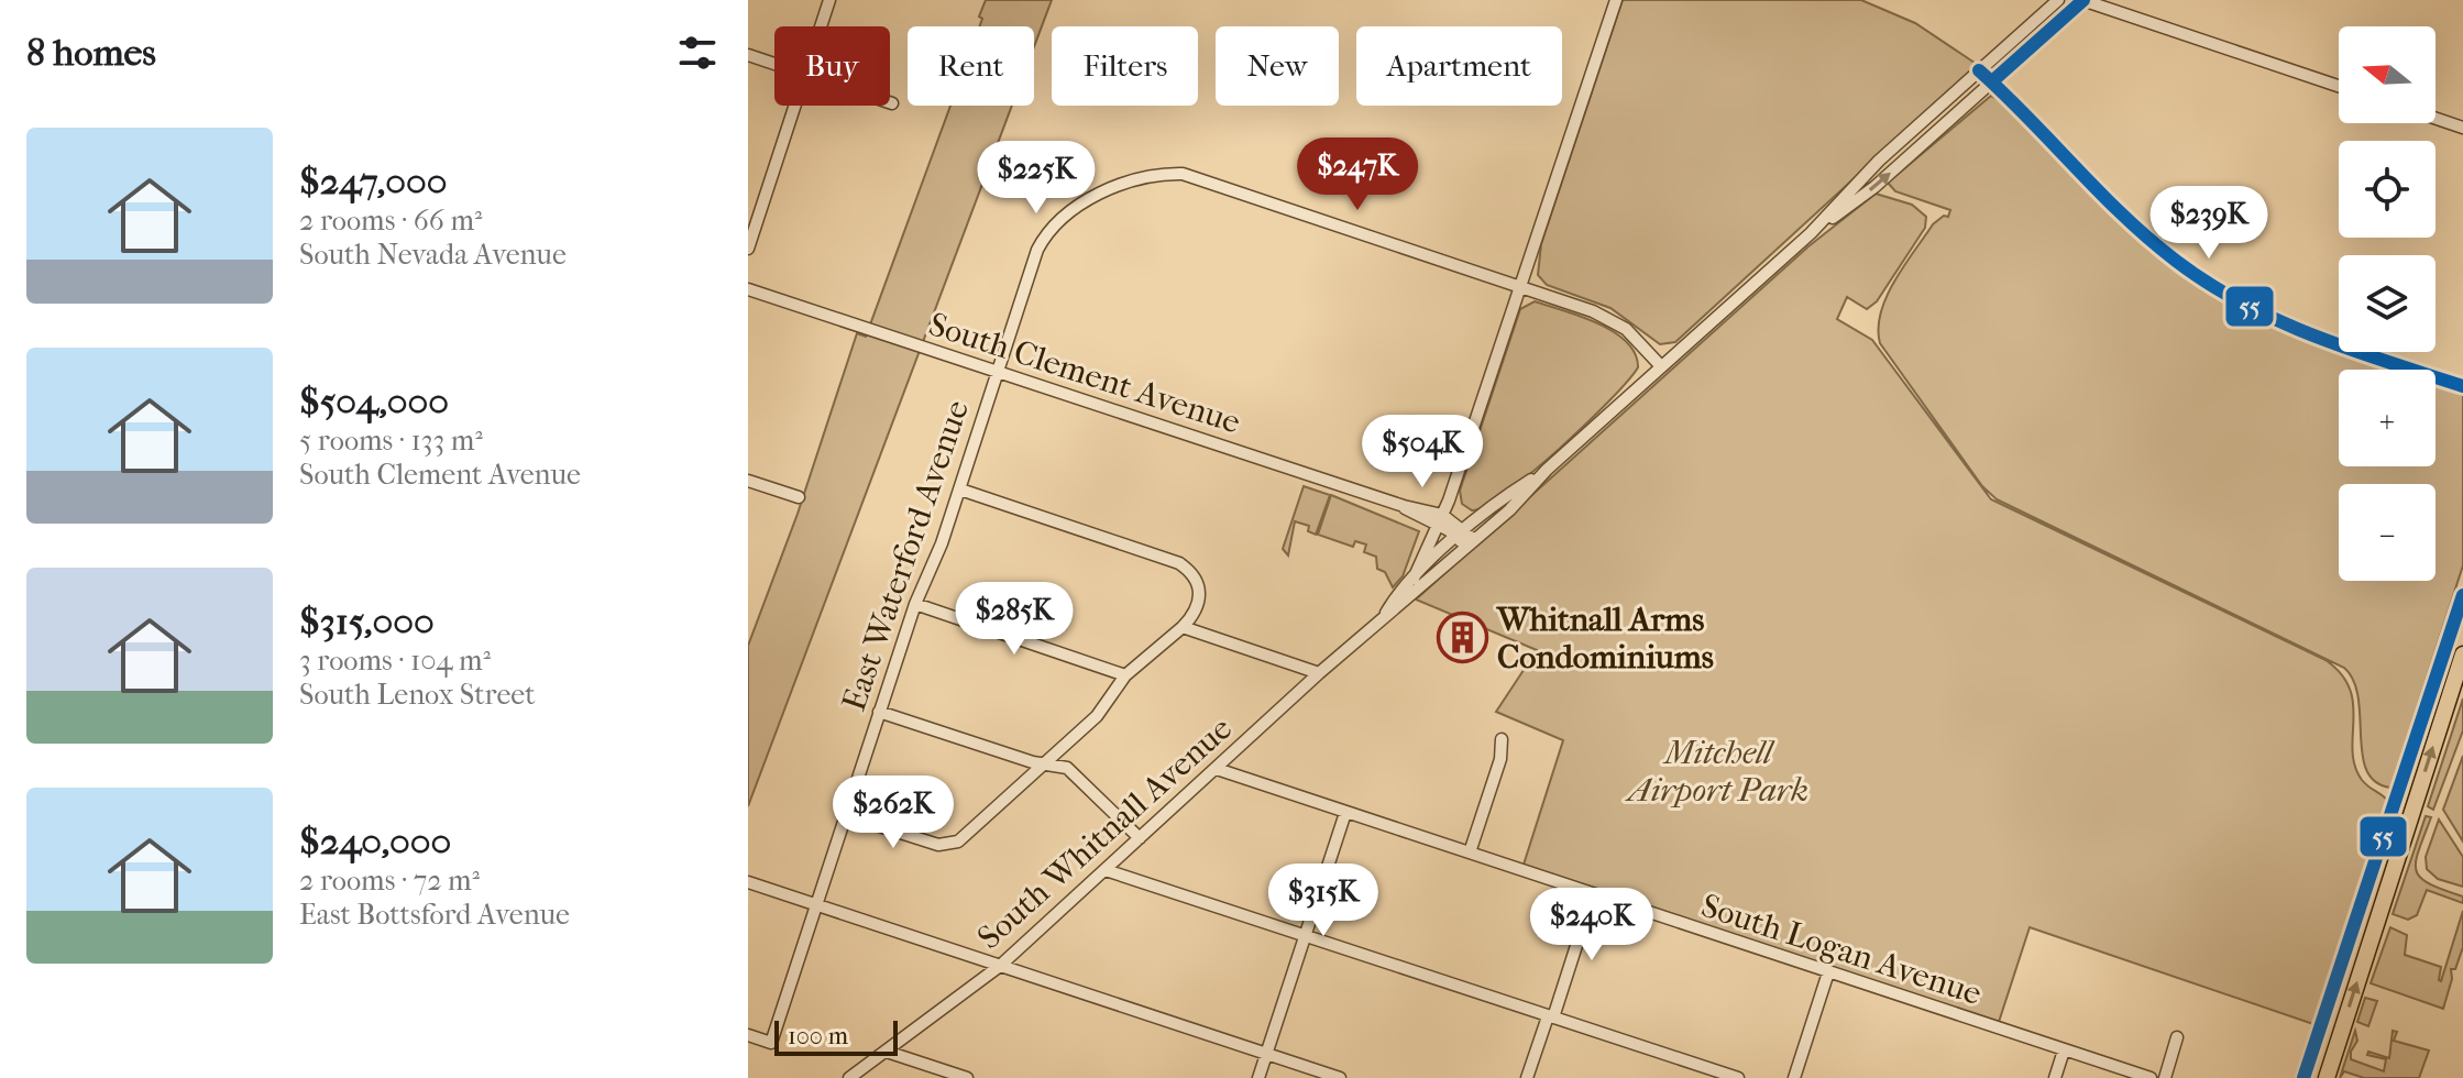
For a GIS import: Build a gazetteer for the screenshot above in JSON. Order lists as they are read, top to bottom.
{
  "streets": {
    "street": [
      "South Clement Avenue",
      "East Waterford Avenue",
      "South Whitnall Avenue",
      "South Logan Avenue"
    ]
  },
  "crossings": [
    ["South Clement Avenue", "East Waterford Avenue"],
    ["South Clement Avenue", "South Whitnall Avenue"],
    ["South Whitnall Avenue", "South Logan Avenue"]
  ],
  "parks": ["Mitchell Airport Park"],
  "places": {
    "building": ["Whitnall Arms Condominiums"]
  },
  "lines": ["transit line 55"],
  "scale_bar": "100 m",
  "north": "left",
  "page": {
    "heading": "8 homes",
    "map_buttons": ["+", "−"],
    "chip": [
      "Buy",
      "Rent",
      "Filters",
      "New",
      "Apartment"
    ],
    "list": [
      {
        "name": "$247,000",
        "note": "2 rooms · 66 m² · South Nevada Avenue"
      },
      {
        "name": "$504,000",
        "note": "5 rooms · 133 m² · South Clement Avenue"
      },
      {
        "name": "$315,000",
        "note": "3 rooms · 104 m² · South Lenox Street"
      },
      {
        "name": "$240,000",
        "note": "2 rooms · 72 m² · East Bottsford Avenue"
      }
    ],
    "price": [
      "$247K",
      "$225K",
      "$239K",
      "$504K",
      "$285K",
      "$262K",
      "$315K",
      "$240K"
    ],
    "scale": "100 m"
  }
}
